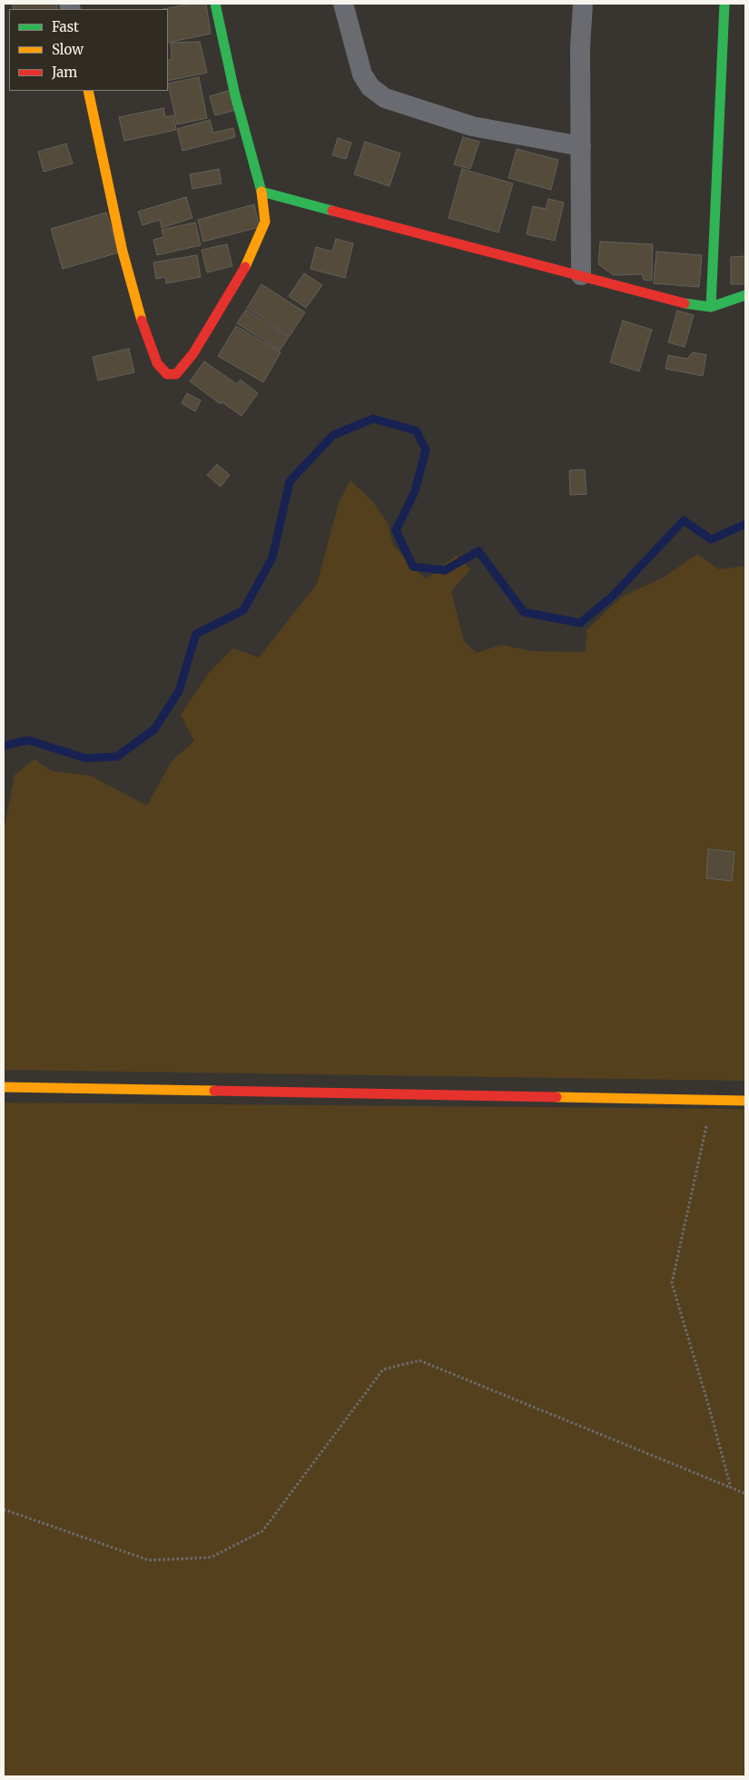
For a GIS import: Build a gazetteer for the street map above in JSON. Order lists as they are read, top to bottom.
{
  "legend": ["Fast", "Slow", "Jam"]
}
